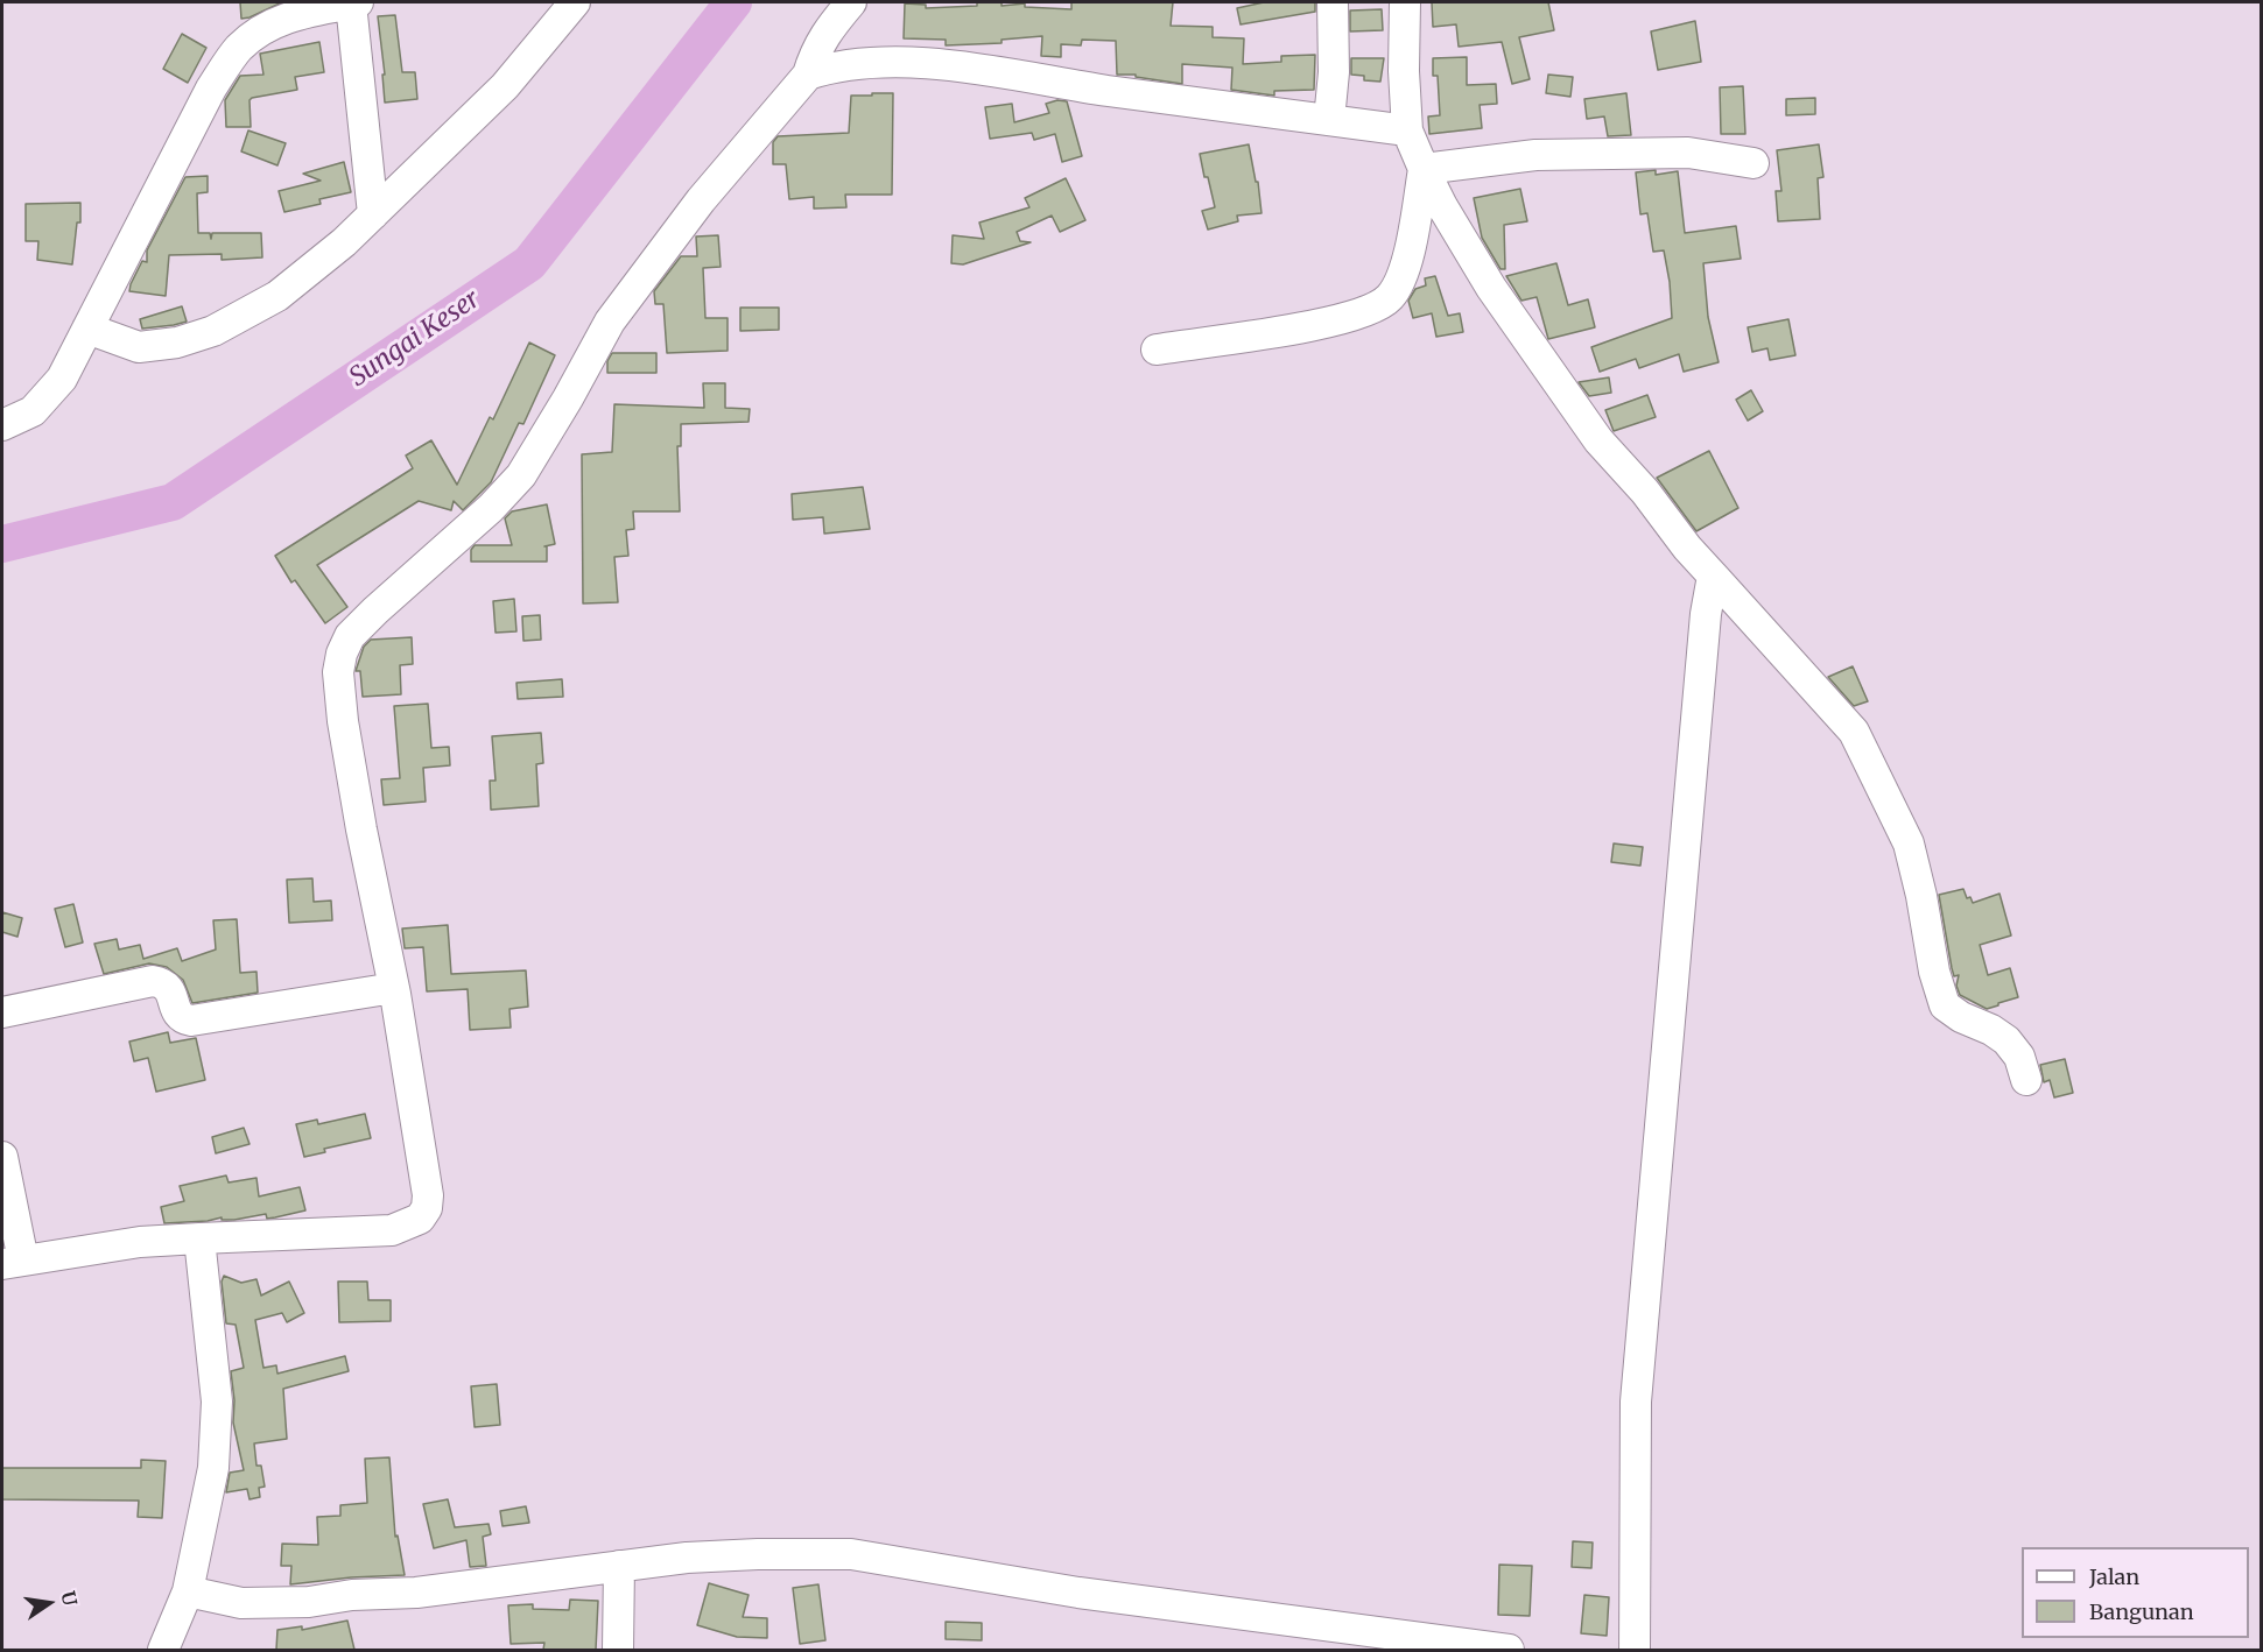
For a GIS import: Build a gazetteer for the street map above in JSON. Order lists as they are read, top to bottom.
{
  "water": ["Sungai Keser"],
  "legend": ["Jalan", "Bangunan"],
  "north": "right"
}
